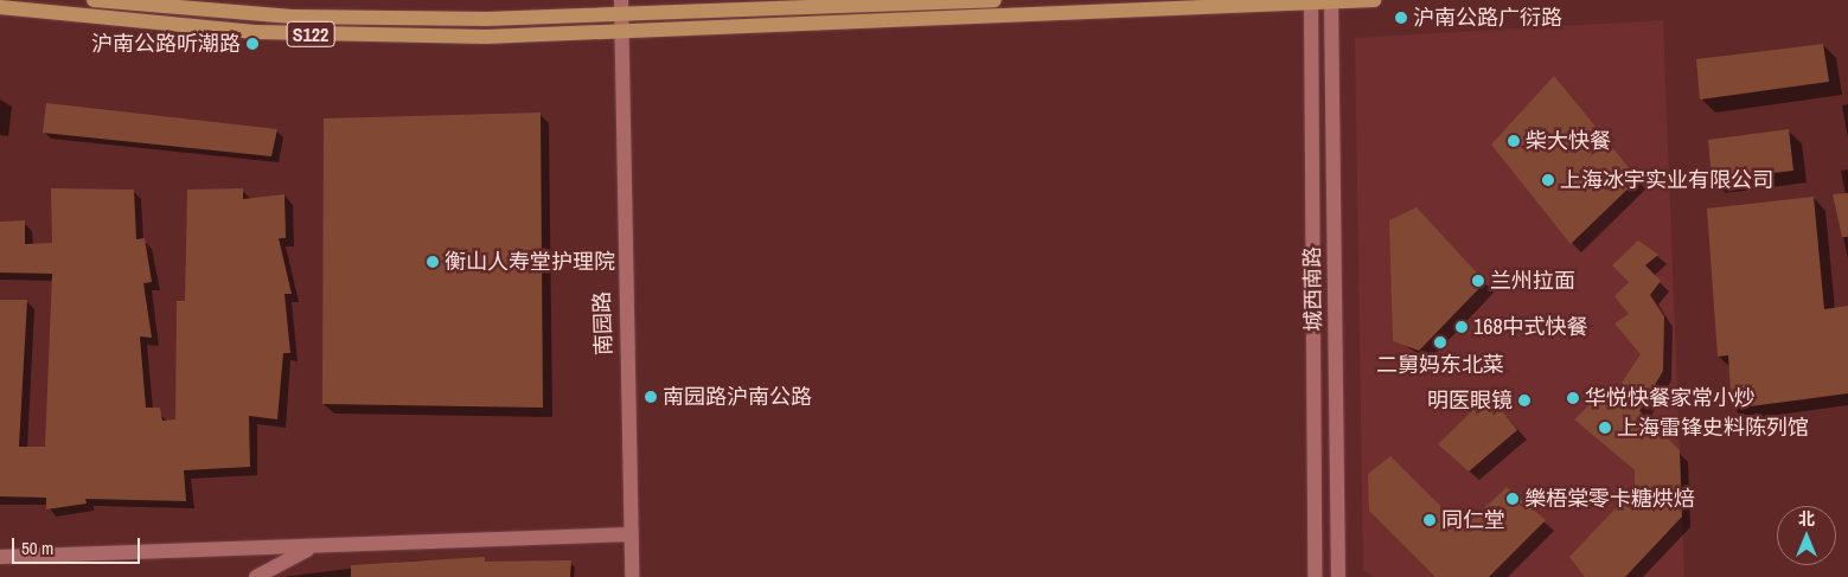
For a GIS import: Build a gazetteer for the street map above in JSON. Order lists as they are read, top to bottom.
{
  "streets": {
    "main road": ["S122"],
    "street": ["城西南路", "南园路"]
  },
  "crossings": [
    ["S122", "城西南路"],
    ["S122", "南园路"]
  ],
  "places": [
    "沪南公路广衍路",
    "沪南公路听潮路",
    "柴大快餐",
    "上海冰宇实业有限公司",
    "衡山人寿堂护理院",
    "兰州拉面",
    "168中式快餐",
    "二舅妈东北菜",
    "南园路沪南公路",
    "华悦快餐家常小炒",
    "明医眼镜",
    "上海雷锋史料陈列馆",
    "樂梧棠零卡糖烘焙",
    "同仁堂"
  ],
  "scale_bar": "50 m",
  "north": "top"
}
